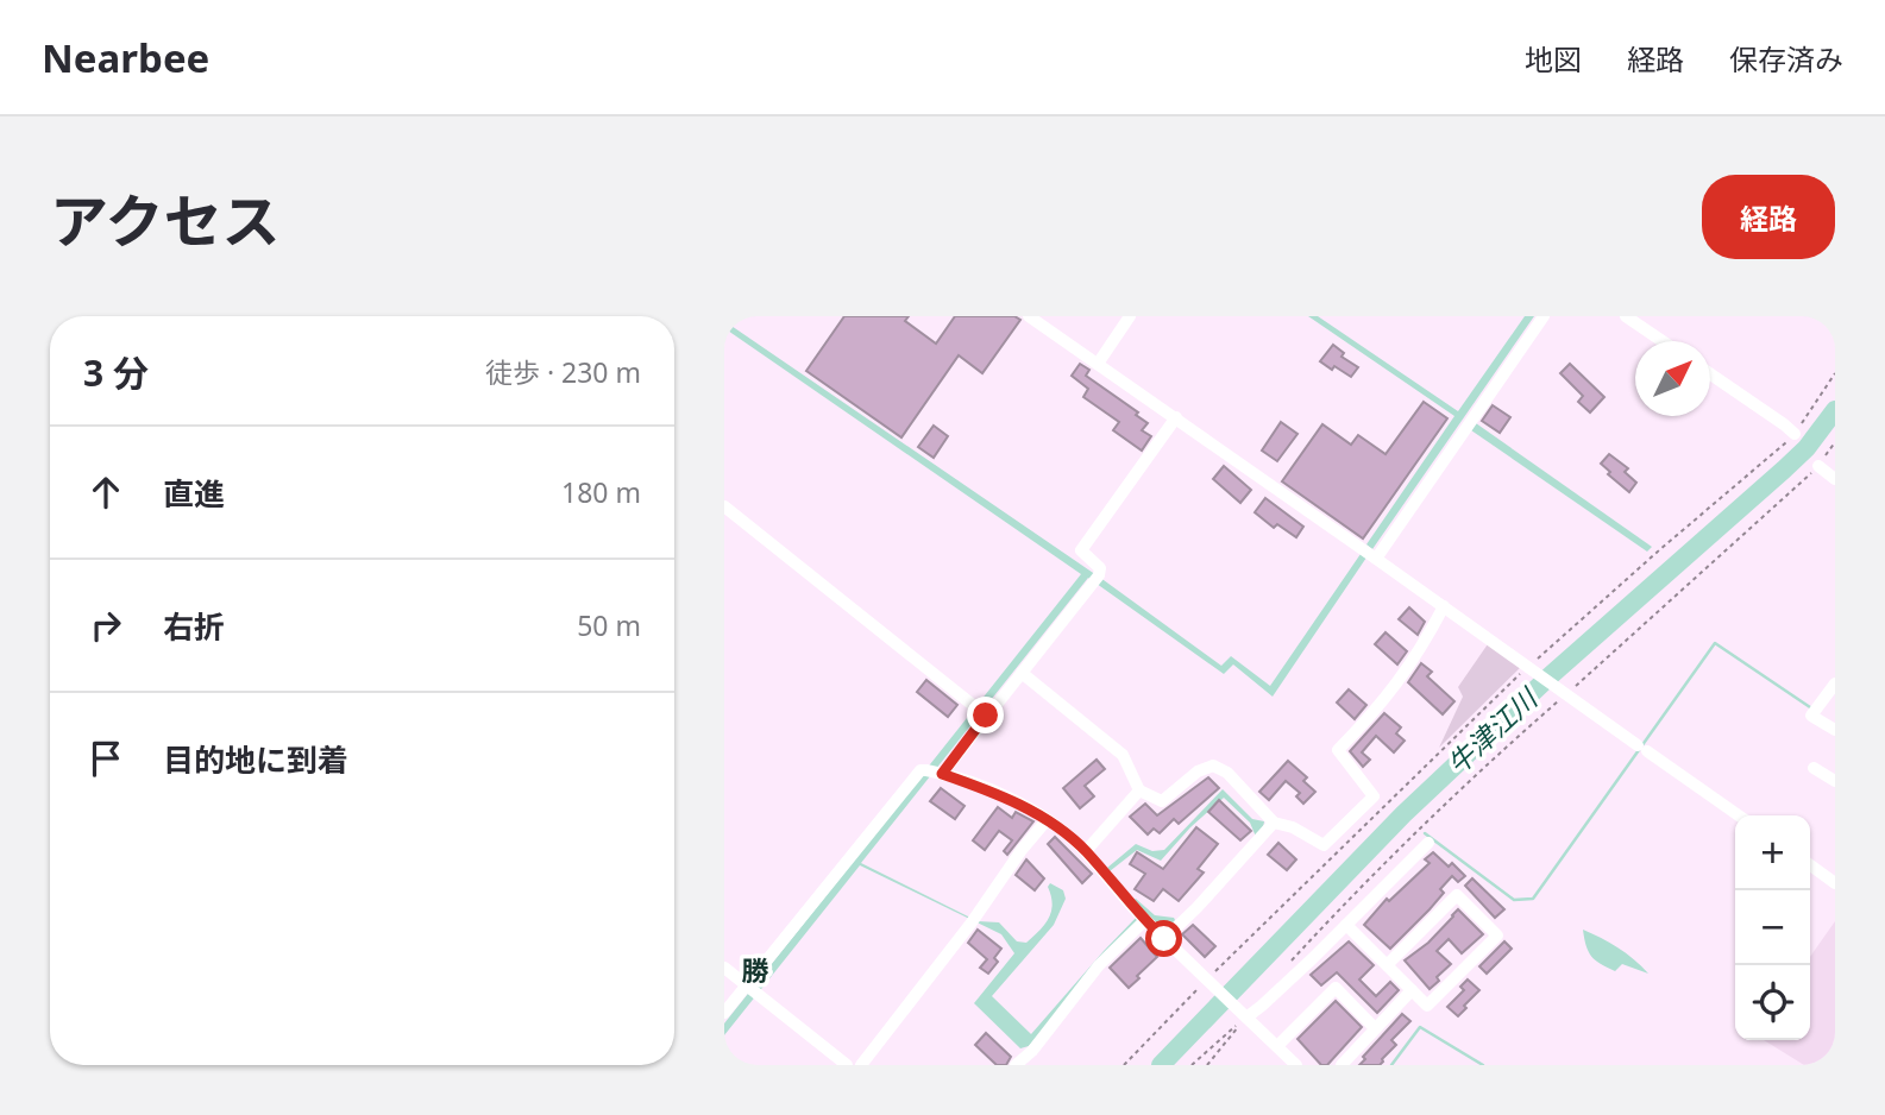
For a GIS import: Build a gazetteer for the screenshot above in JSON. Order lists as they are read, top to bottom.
{
  "districts": ["勝"],
  "water": ["牛津江川"],
  "north": "top right",
  "page": {
    "header": "Nearbee",
    "nav": ["地図", "経路", "保存済み"],
    "title": "アクセス",
    "buttons": "経路",
    "heading": ["3 分", "徒歩 · 230 m"],
    "list": [
      ["直進", "180 m"],
      ["右折", "50 m"],
      "目的地に到着"
    ],
    "map_buttons": ["+", "−"]
  }
}
